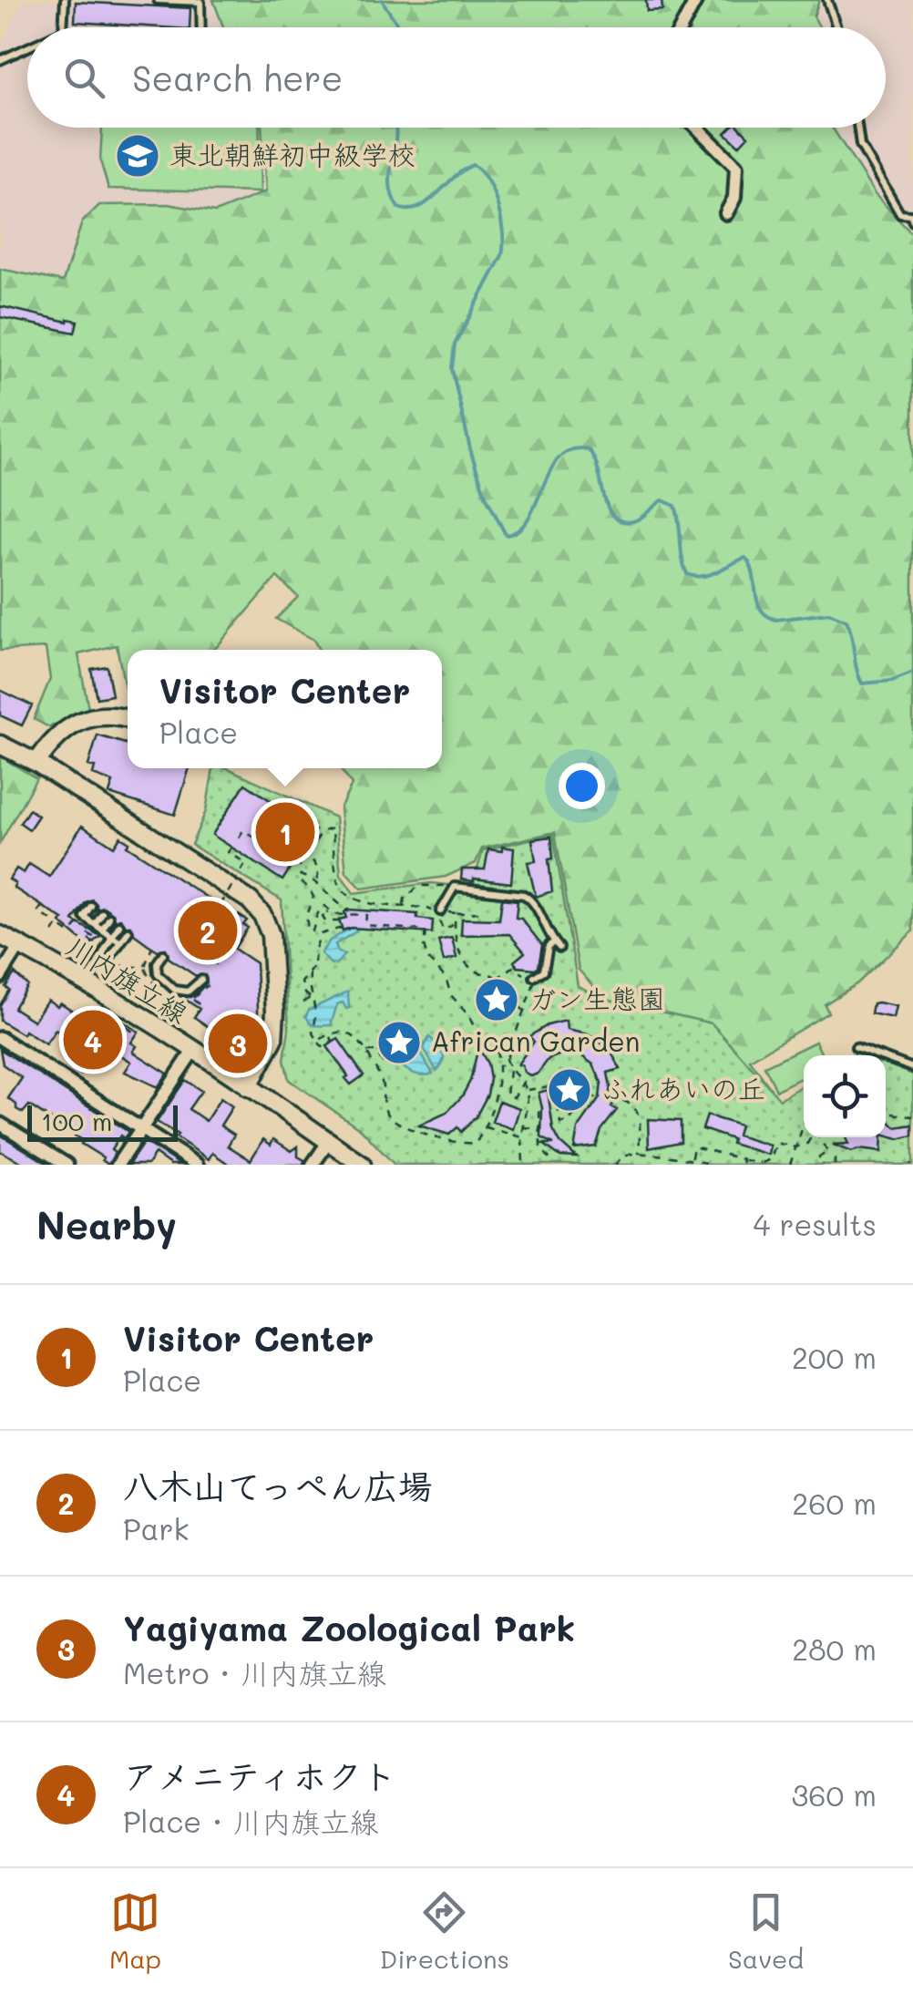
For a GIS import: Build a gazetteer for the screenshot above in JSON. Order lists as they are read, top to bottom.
{
  "streets": {
    "street": ["川内旗立線"]
  },
  "places": {
    "school or university": ["東北朝鮮初中級学校"],
    "place": ["ガン生態園", "African Garden", "ふれあいの丘"]
  },
  "scale_bar": "100 m",
  "page": {
    "search": "Search here",
    "popup": ["Visitor Center", "Place"],
    "pins": [
      "1",
      "2",
      "4",
      "3"
    ],
    "scale": "100 m",
    "heading": ["Nearby", "4 results"],
    "list": [
      {
        "mark": "1",
        "name": "Visitor Center",
        "note": "Place",
        "value": "200 m"
      },
      {
        "mark": "2",
        "name": "八木山てっぺん広場",
        "note": "Park",
        "value": "260 m"
      },
      {
        "mark": "3",
        "name": "Yagiyama Zoological Park",
        "note": "Metro · 川内旗立線",
        "value": "280 m"
      },
      {
        "mark": "4",
        "name": "アメニティホクト",
        "note": "Place · 川内旗立線",
        "value": "360 m"
      }
    ],
    "nav": ["Map", "Directions", "Saved"]
  }
}
